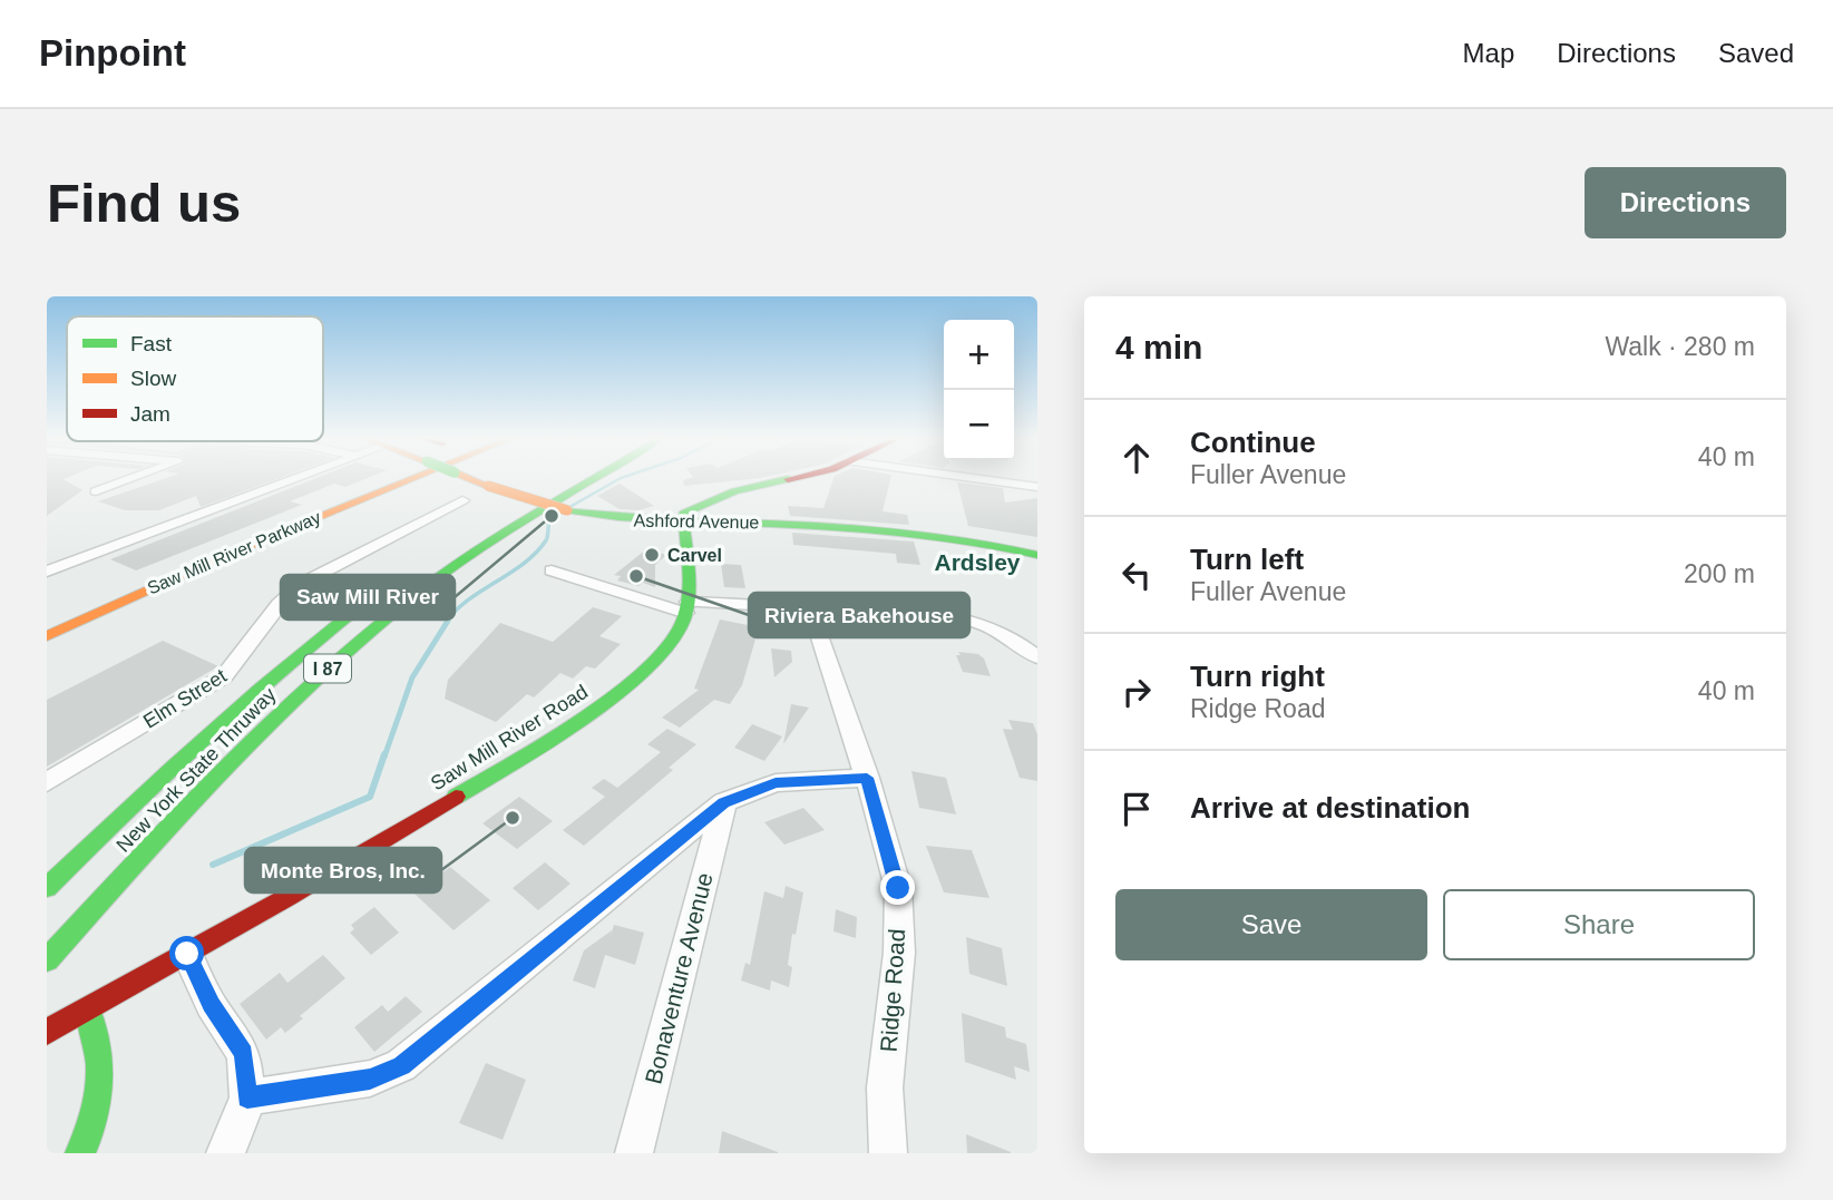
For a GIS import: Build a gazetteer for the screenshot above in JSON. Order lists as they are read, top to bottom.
{
  "streets": {
    "main road": [
      "Ashford Avenue",
      "Saw Mill River Parkway",
      "I 87",
      "Saw Mill River Road",
      "New York State Thruway"
    ],
    "street": ["Elm Street", "Bonaventure Avenue", "Ridge Road"]
  },
  "crossings": [
    ["Ashford Avenue", "Saw Mill River Road"]
  ],
  "districts": ["Ardsley"],
  "places": [
    "Saw Mill River",
    "Carvel",
    "Riviera Bakehouse",
    "Monte Bros, Inc."
  ],
  "legend": ["Fast", "Slow", "Jam"],
  "page": {
    "header": "Pinpoint",
    "nav": ["Map", "Directions", "Saved"],
    "buttons": [
      "Directions",
      ["Save", "Share"]
    ],
    "title": "Find us",
    "heading": ["4 min", "Walk · 280 m"],
    "map_buttons": ["+", "−"],
    "list": [
      ["Continue", "Fuller Avenue", "40 m"],
      ["Turn left", "Fuller Avenue", "200 m"],
      ["Turn right", "Ridge Road", "40 m"],
      "Arrive at destination"
    ]
  }
}
